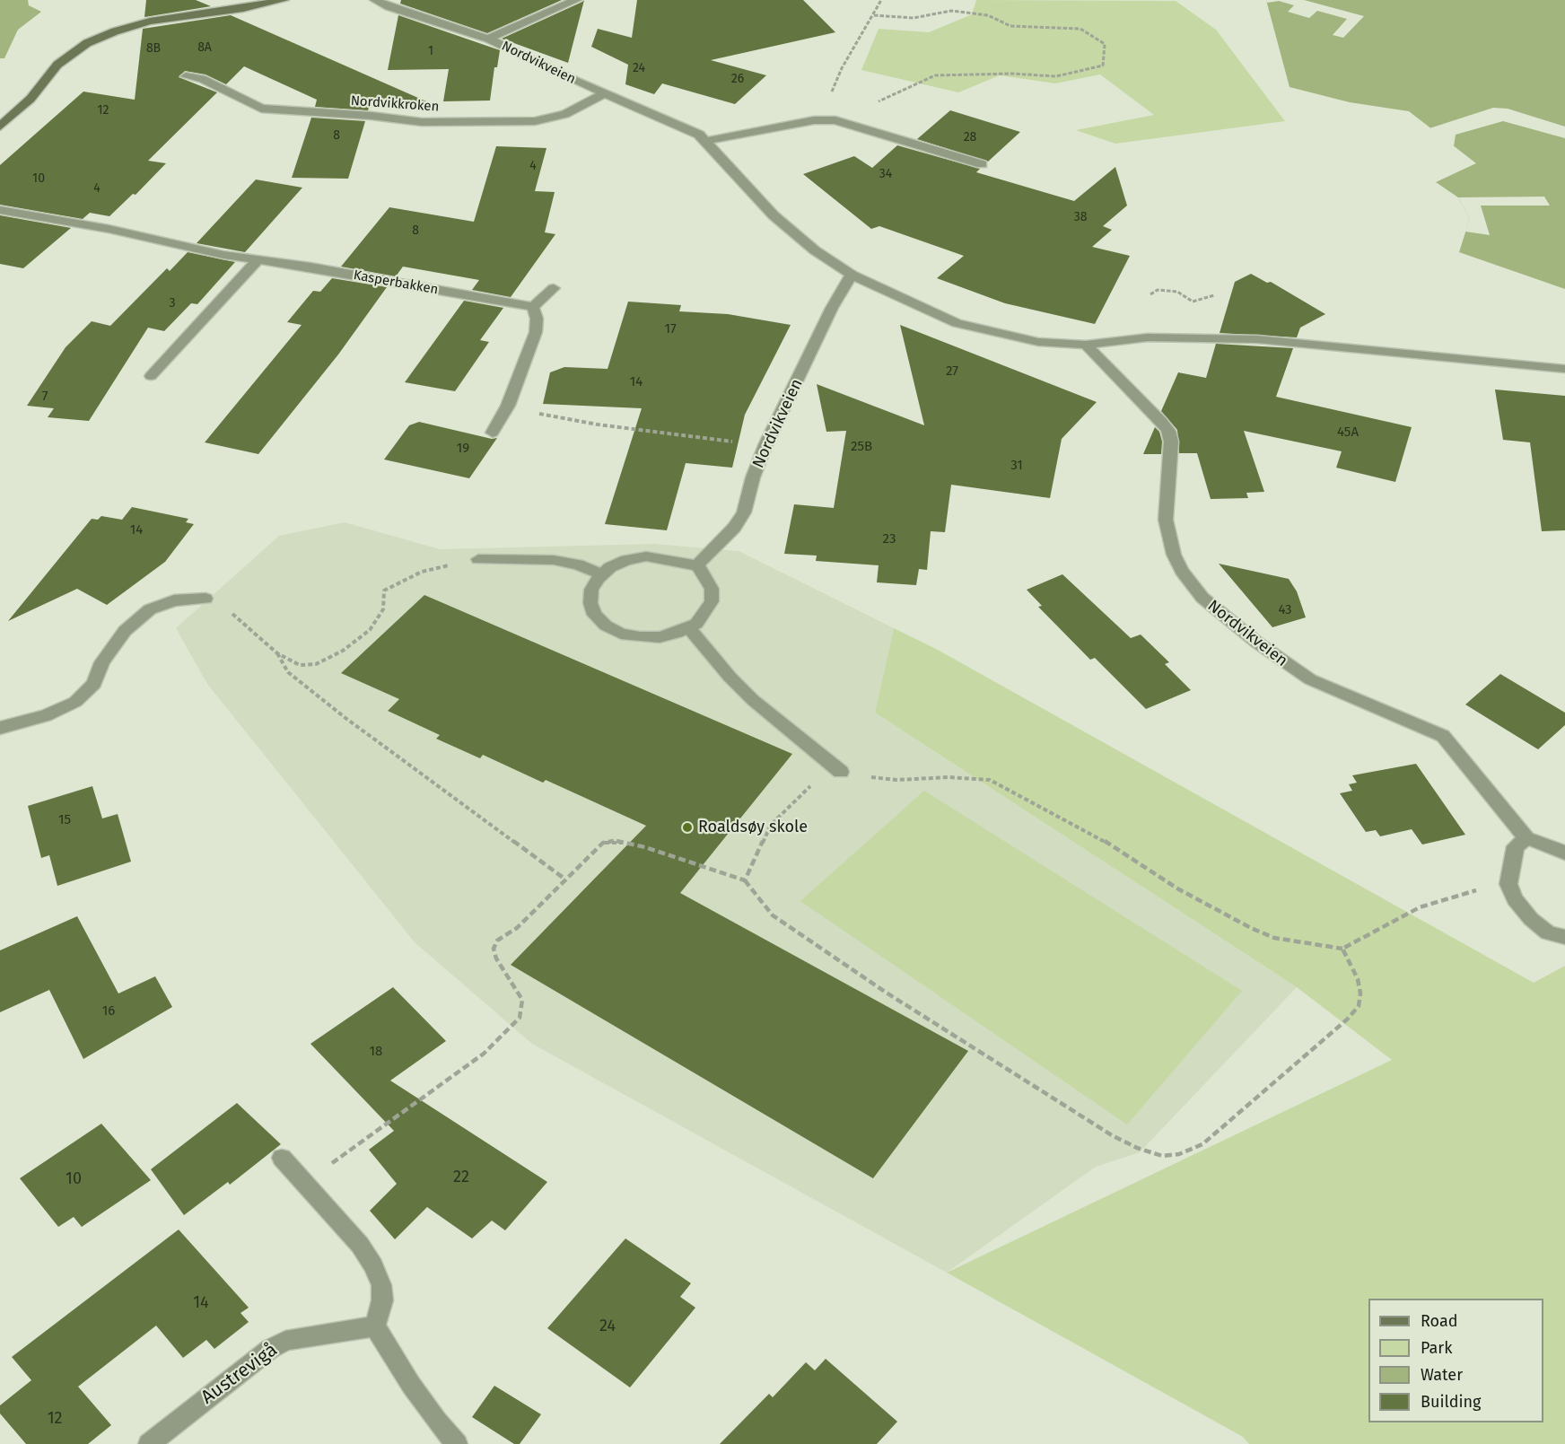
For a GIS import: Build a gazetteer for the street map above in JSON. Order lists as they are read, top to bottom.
{
  "streets": {
    "street": [
      "Nordvikveien",
      "Nordvikkroken",
      "Kasperbakken",
      "Austrevigå"
    ]
  },
  "crossings": [
    ["Nordvikveien", "Nordvikkroken"]
  ],
  "places": ["Roaldsøy skole"],
  "house_numbers": [
    "8A",
    "8B",
    "1",
    "24",
    "26",
    "12",
    "8",
    "28",
    "4",
    "34",
    "10",
    "4",
    "38",
    "8",
    "3",
    "17",
    "27",
    "14",
    "7",
    "45A",
    "25B",
    "19",
    "31",
    "14",
    "23",
    "43",
    "15",
    "16",
    "18",
    "22",
    "10",
    "14",
    "24",
    "12"
  ],
  "legend": [
    "Road",
    "Park",
    "Water",
    "Building"
  ]
}
